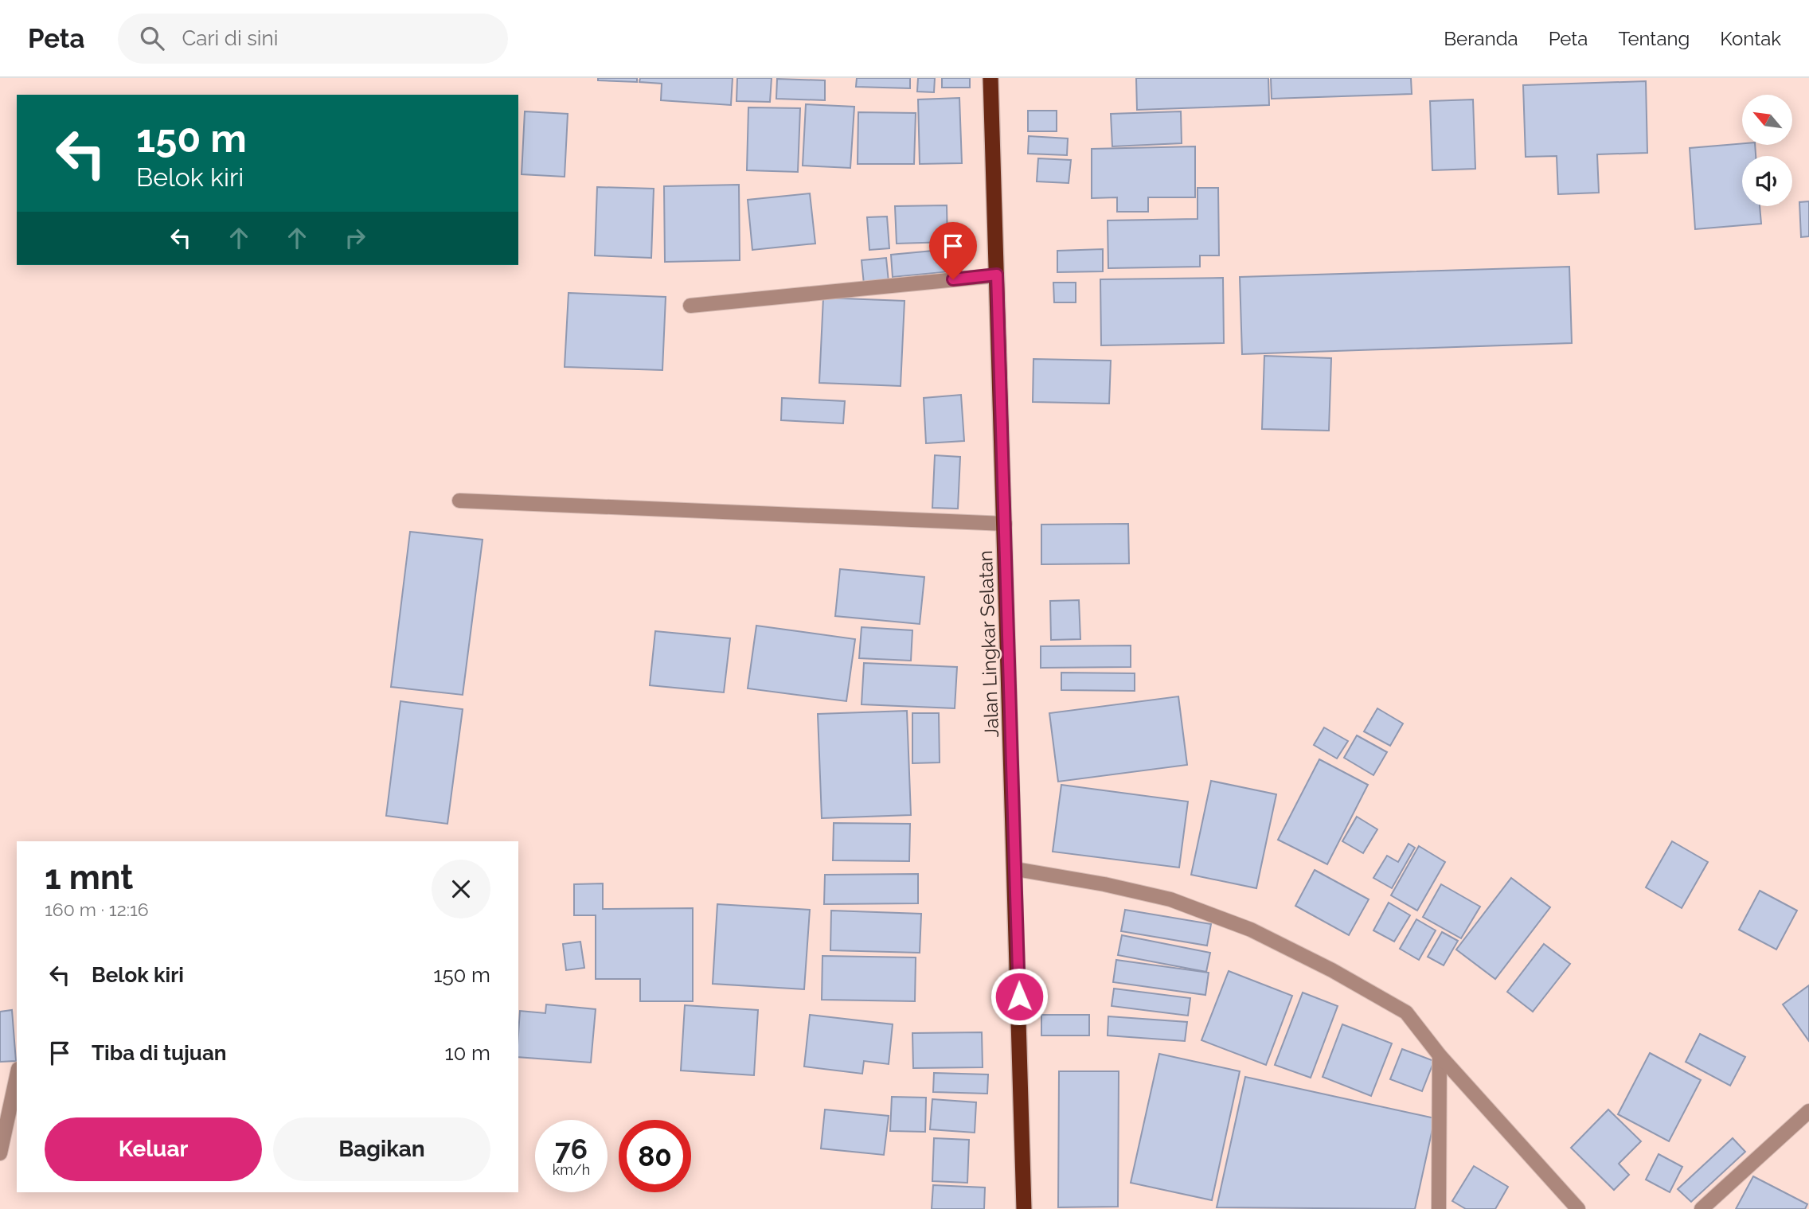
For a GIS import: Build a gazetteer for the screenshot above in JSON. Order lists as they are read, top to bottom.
{
  "streets": {
    "highway": ["Jalan Lingkar Selatan"]
  },
  "north": "top left",
  "page": {
    "header": "Peta",
    "search": "Cari di sini",
    "nav": [
      "Beranda",
      "Peta",
      "Tentang",
      "Kontak"
    ],
    "turn": ["150 m", "Belok kiri"],
    "heading": ["1 mnt", "160 m · 12:16"],
    "list": [
      {
        "name": "Belok kiri",
        "value": "150 m"
      },
      {
        "name": "Tiba di tujuan",
        "value": "10 m"
      }
    ],
    "buttons": ["Keluar", "Bagikan"],
    "speed": "76 km/h",
    "limit": "80"
  }
}
